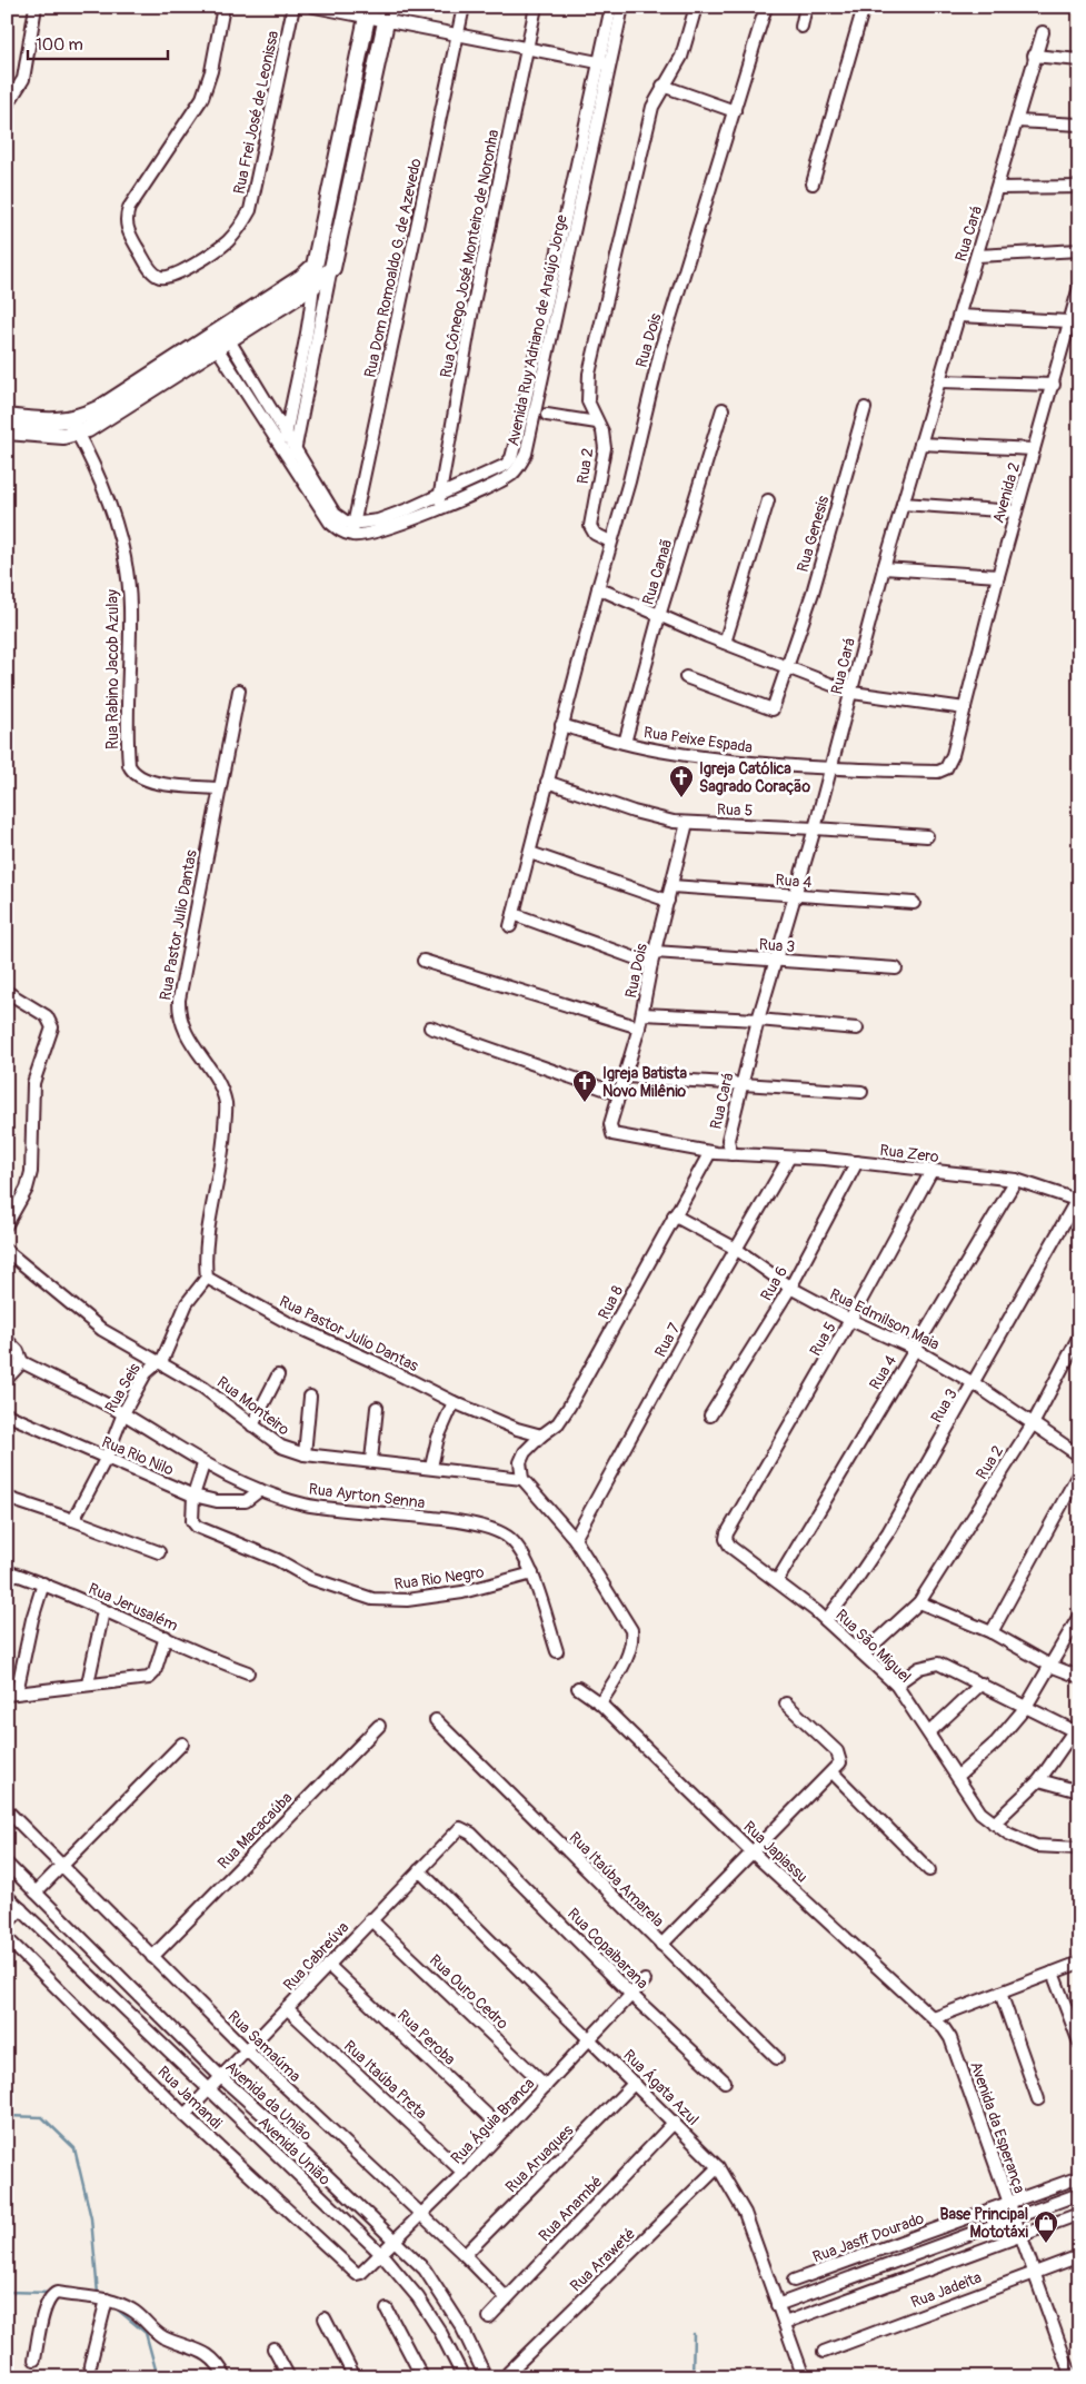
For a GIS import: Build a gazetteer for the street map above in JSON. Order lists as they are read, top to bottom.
{
  "streets": {
    "street": [
      "Rua Frei José de Leonissa",
      "Rua Cará",
      "Rua Cônego José Monteiro de Noronha",
      "Rua Dom Romoaldo G. de Azevedo",
      "Avenida Ruy Adriano de Araújo Jorge",
      "Rua Dois",
      "Rua 2",
      "Avenida 2",
      "Rua Genesis",
      "Rua Canaã",
      "Rua Rabino Jacob Azulay",
      "Rua Peixe Espada",
      "Rua 5",
      "Rua 4",
      "Rua Pastor Julio Dantas",
      "Rua 3",
      "Rua Zero",
      "Rua 6",
      "Rua 8",
      "Rua Edmilson Maia",
      "Rua 7",
      "Rua Seis",
      "Rua Monteiro",
      "Rua Rio Nilo",
      "Rua Ayrton Senna",
      "Rua Rio Negro",
      "Rua Jerusalém",
      "Rua São Miguel",
      "Rua Macacaúba",
      "Rua Japiassu",
      "Rua Itaúba Amarela",
      "Rua Copaibarana",
      "Rua Cabreúva",
      "Rua Ouro Cedro",
      "Rua Peroba",
      "Rua Samaúma",
      "Rua Itaúba Preta",
      "Rua Ágata Azul",
      "Rua Jamandi",
      "Avenida da União",
      "Rua Águia Branca",
      "Avenida da Esperança",
      "Avenida União",
      "Rua Aruaques",
      "Rua Anambé",
      "Rua Jasff Dourado",
      "Rua Araweté",
      "Rua Jadeita"
    ]
  },
  "crossings": [
    ["Rua Cará", "Rua Peixe Espada"],
    ["Rua Cará", "Rua 5"],
    ["Rua Cará", "Rua 4"],
    ["Rua Cará", "Rua 3"],
    ["Rua Cará", "Rua Zero"],
    ["Rua Cará", "Rua 8"],
    ["Rua Cônego José Monteiro de Noronha", "Avenida Ruy Adriano de Araújo Jorge"],
    ["Rua Dom Romoaldo G. de Azevedo", "Avenida Ruy Adriano de Araújo Jorge"],
    ["Rua Dois", "Rua 2"],
    ["Rua Dois", "Rua 5"],
    ["Rua Dois", "Rua 4"],
    ["Rua Dois", "Rua 3"],
    ["Rua Dois", "Rua Zero"],
    ["Rua 2", "Rua Edmilson Maia"],
    ["Avenida 2", "Rua Peixe Espada"],
    ["Rua Canaã", "Rua Peixe Espada"],
    ["Rua Rabino Jacob Azulay", "Rua Pastor Julio Dantas"],
    ["Rua 5", "Rua Zero"],
    ["Rua 5", "Rua Edmilson Maia"],
    ["Rua 5", "Rua São Miguel"],
    ["Rua 4", "Rua Zero"],
    ["Rua 4", "Rua Edmilson Maia"],
    ["Rua 4", "Rua São Miguel"],
    ["Rua Pastor Julio Dantas", "Rua 8"],
    ["Rua Pastor Julio Dantas", "Rua Seis"],
    ["Rua 3", "Rua Zero"],
    ["Rua 3", "Rua Edmilson Maia"],
    ["Rua 3", "Rua São Miguel"],
    ["Rua Zero", "Rua 6"],
    ["Rua Zero", "Rua 8"],
    ["Rua Zero", "Rua 7"],
    ["Rua 6", "Rua Edmilson Maia"],
    ["Rua 8", "Rua Edmilson Maia"],
    ["Rua Edmilson Maia", "Rua 7"],
    ["Rua Seis", "Rua Monteiro"],
    ["Rua Seis", "Rua Rio Nilo"],
    ["Rua Seis", "Rua Ayrton Senna"],
    ["Rua Rio Nilo", "Rua Ayrton Senna"],
    ["Rua Rio Nilo", "Rua Rio Negro"],
    ["Rua Ayrton Senna", "Rua Rio Negro"],
    ["Rua Macacaúba", "Rua Samaúma"],
    ["Rua Japiassu", "Avenida da Esperança"],
    ["Rua Copaibarana", "Rua Cabreúva"],
    ["Rua Copaibarana", "Rua Águia Branca"],
    ["Rua Cabreúva", "Rua Ouro Cedro"],
    ["Rua Cabreúva", "Rua Peroba"],
    ["Rua Cabreúva", "Rua Samaúma"],
    ["Rua Cabreúva", "Rua Itaúba Preta"],
    ["Rua Cabreúva", "Rua Ágata Azul"],
    ["Rua Cabreúva", "Rua Jamandi"],
    ["Rua Cabreúva", "Avenida da União"],
    ["Rua Cabreúva", "Avenida União"],
    ["Rua Ouro Cedro", "Rua Águia Branca"],
    ["Rua Peroba", "Rua Águia Branca"],
    ["Rua Samaúma", "Rua Águia Branca"],
    ["Rua Samaúma", "Rua Aruaques"],
    ["Rua Samaúma", "Rua Anambé"],
    ["Rua Itaúba Preta", "Rua Águia Branca"],
    ["Rua Ágata Azul", "Rua Águia Branca"],
    ["Rua Ágata Azul", "Rua Aruaques"],
    ["Rua Ágata Azul", "Rua Anambé"],
    ["Rua Ágata Azul", "Rua Araweté"],
    ["Rua Jamandi", "Rua Águia Branca"],
    ["Avenida da União", "Rua Águia Branca"],
    ["Rua Águia Branca", "Avenida União"],
    ["Avenida da Esperança", "Rua Jasff Dourado"],
    ["Avenida da Esperança", "Rua Jadeita"]
  ],
  "places": {
    "church": ["Igreja Católica Sagrado Coração", "Igreja Batista Novo Milênio"],
    "shop": ["Base Principal Mototáxi"]
  },
  "scale_bar": "100 m"
}
